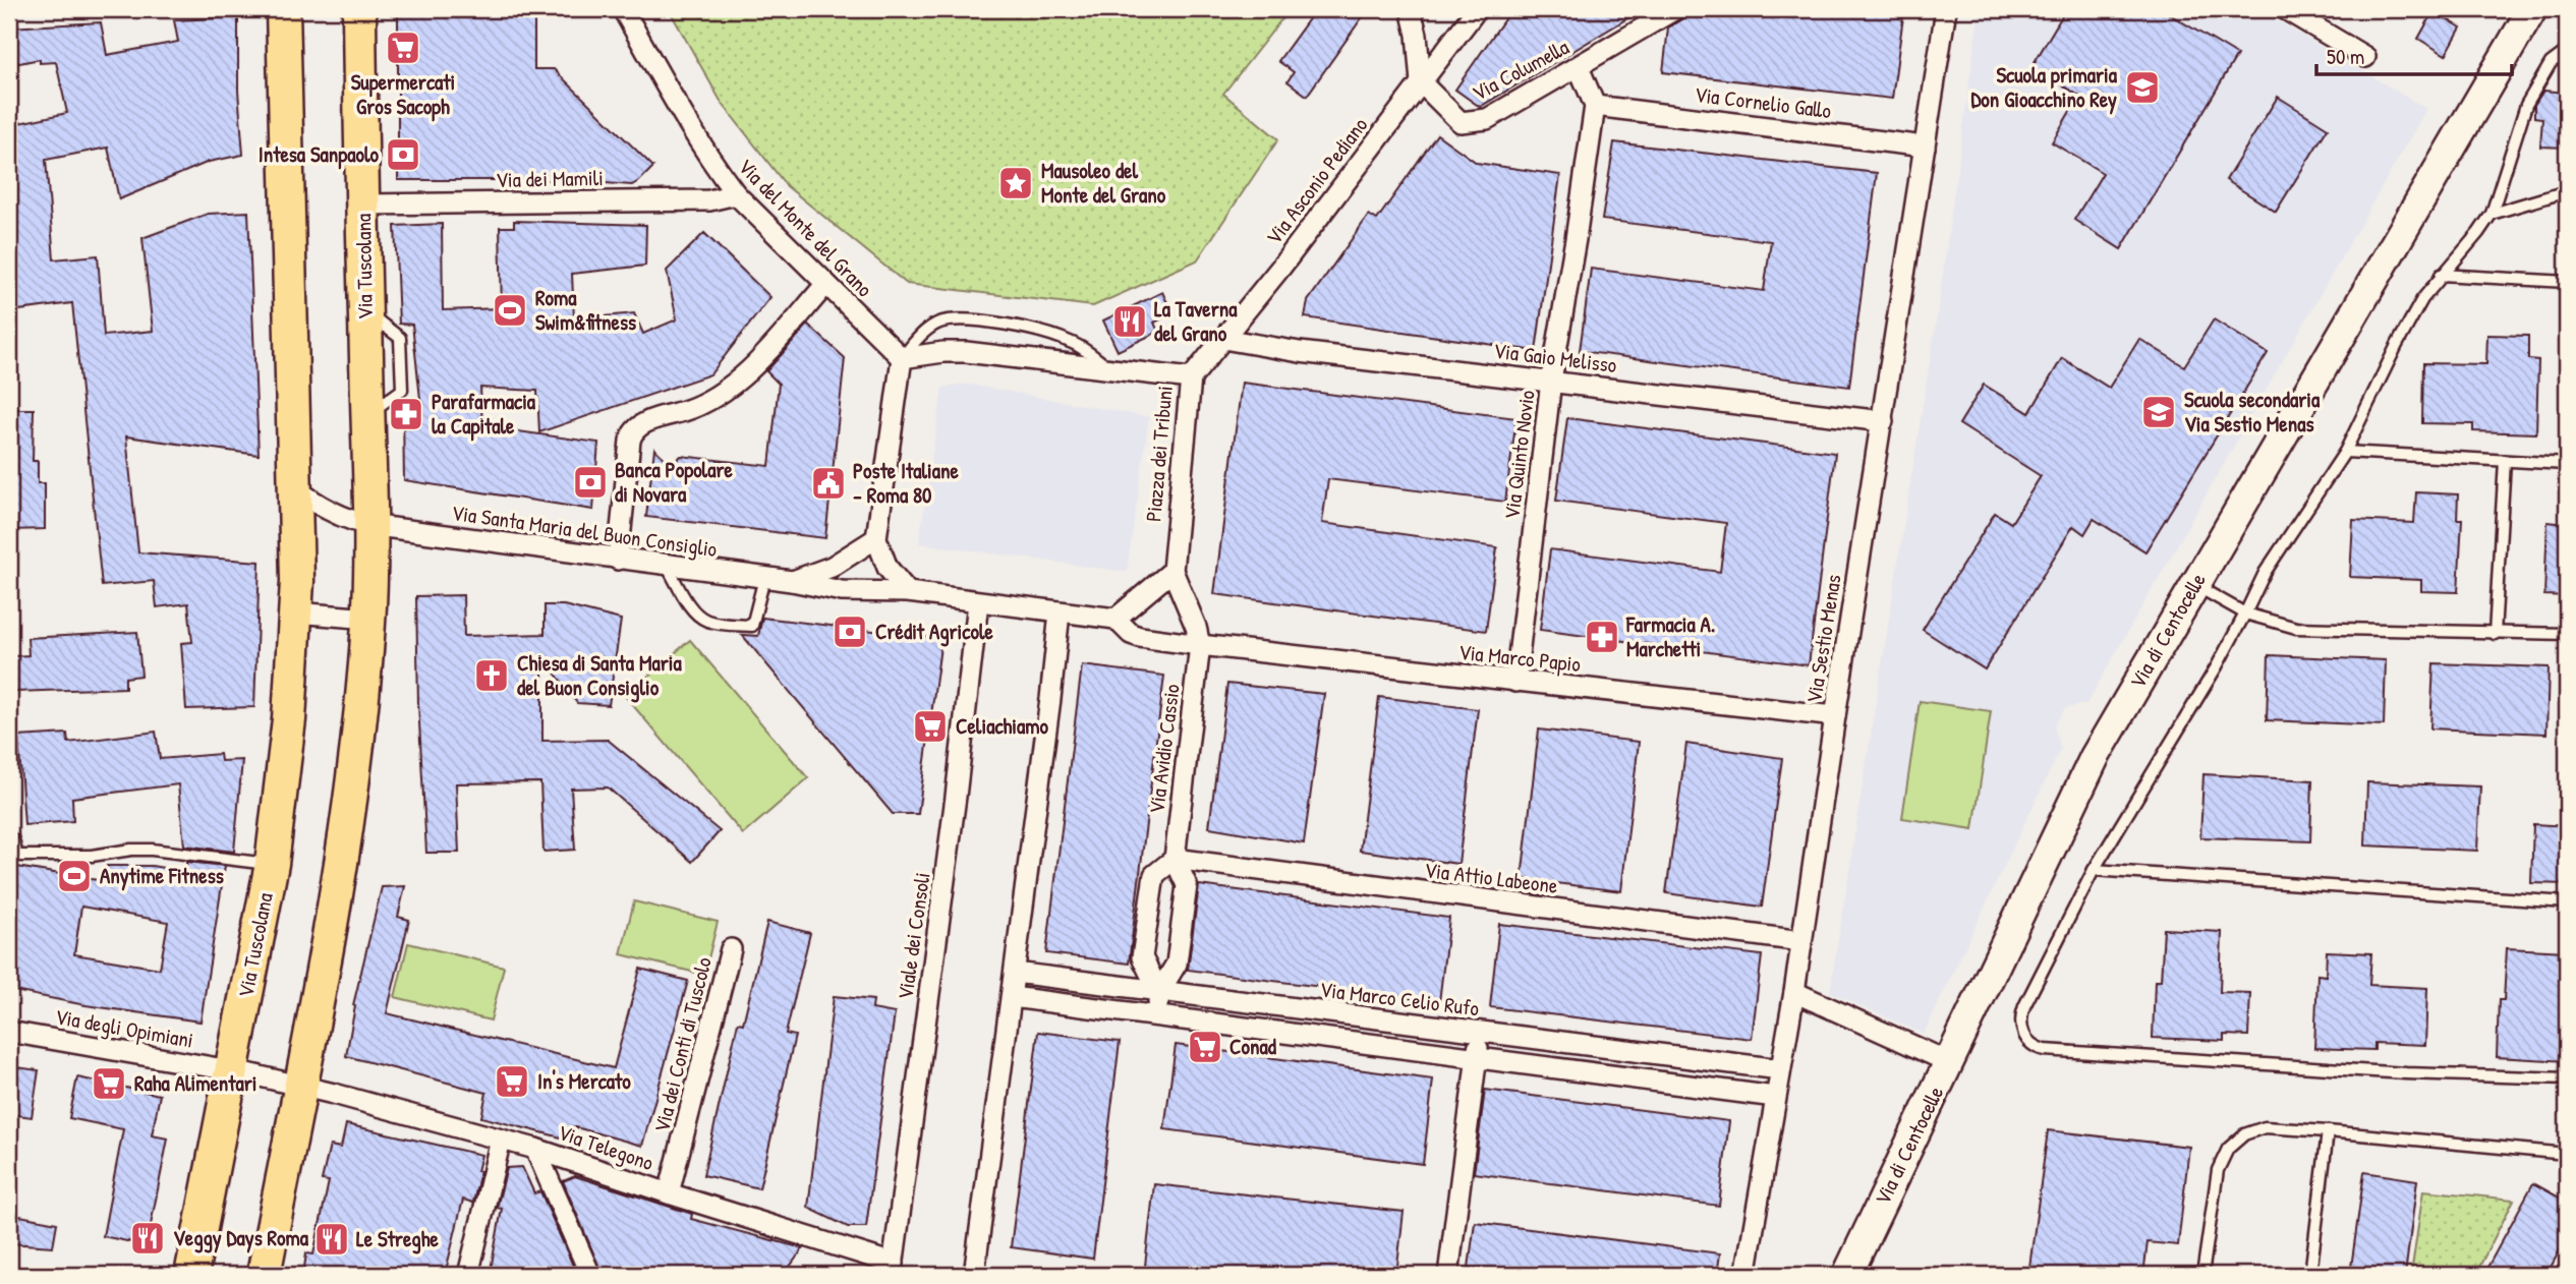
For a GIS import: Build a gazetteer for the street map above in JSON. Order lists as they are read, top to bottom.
{
  "streets": {
    "main road": ["Via Tuscolana"],
    "street": [
      "Via Columella",
      "Via Cornelio Gallo",
      "Via dei Mamili",
      "Via Asconio Pediano",
      "Via del Monte del Grano",
      "Via Gaio Melisso",
      "Piazza dei Tribuni",
      "Via Quinto Novio",
      "Via Santa Maria del Buon Consiglio",
      "Via di Centocelle",
      "Via Sestio Menas",
      "Via Marco Papio",
      "Via Avidio Cassio",
      "Via Attio Labeone",
      "Viale dei Consoli",
      "Via Marco Celio Rufo",
      "Via degli Opimiani",
      "Via dei Conti di Tuscolo",
      "Via Telegono"
    ]
  },
  "crossings": [
    ["Via Columella", "Via Asconio Pediano"],
    ["Via Cornelio Gallo", "Via Quinto Novio"],
    ["Via Cornelio Gallo", "Via Sestio Menas"],
    ["Via dei Mamili", "Via del Monte del Grano"],
    ["Via dei Mamili", "Via Tuscolana"],
    ["Via Asconio Pediano", "Via Gaio Melisso"],
    ["Via Asconio Pediano", "Piazza dei Tribuni"],
    ["Via del Monte del Grano", "Piazza dei Tribuni"],
    ["Via Tuscolana", "Via Santa Maria del Buon Consiglio"],
    ["Via Tuscolana", "Via degli Opimiani"],
    ["Via Tuscolana", "Via Telegono"],
    ["Via Gaio Melisso", "Via Quinto Novio"],
    ["Via Gaio Melisso", "Via Sestio Menas"],
    ["Via Quinto Novio", "Via Marco Papio"],
    ["Via Sestio Menas", "Via Marco Papio"],
    ["Via Sestio Menas", "Via Attio Labeone"],
    ["Via Sestio Menas", "Via Marco Celio Rufo"],
    ["Via Marco Papio", "Via Avidio Cassio"],
    ["Via Avidio Cassio", "Via Attio Labeone"],
    ["Via Avidio Cassio", "Via Marco Celio Rufo"],
    ["Viale dei Consoli", "Via Telegono"],
    ["Via degli Opimiani", "Via Telegono"],
    ["Via dei Conti di Tuscolo", "Via Telegono"]
  ],
  "places": {
    "supermarket": [
      "Supermercati Gros Sacoph",
      "Celiachiamo",
      "Conad",
      "In's Mercato",
      "Raha Alimentari"
    ],
    "school or university": ["Scuola primaria Don Gioacchino Rey", "Scuola secondaria Via Sestio Menas"],
    "bank": ["Intesa Sanpaolo", "Banca Popolare di Novara", "Crédit Agricole"],
    "place": ["Mausoleo del Monte del Grano"],
    "sports": ["Roma Swim&fitness", "Anytime Fitness"],
    "restaurant": ["La Taverna del Grano", "Veggy Days Roma", "Le Streghe"],
    "pharmacy": ["Parafarmacia la Capitale", "Farmacia A. Marchetti"],
    "public building": ["Poste Italiane – Roma 80"],
    "church": ["Chiesa di Santa Maria del Buon Consiglio"]
  },
  "scale_bar": "50 m"
}
